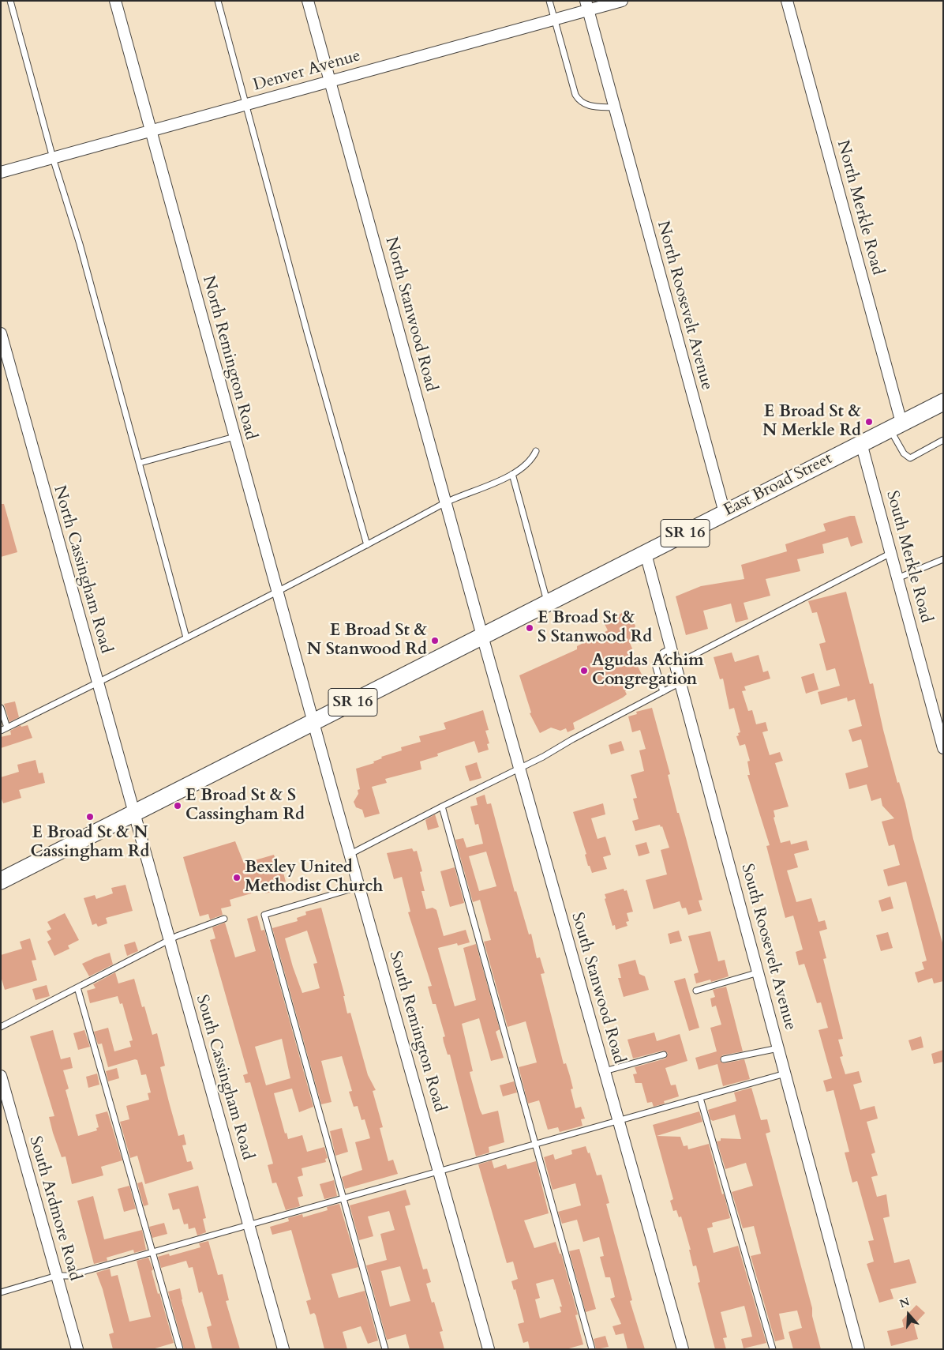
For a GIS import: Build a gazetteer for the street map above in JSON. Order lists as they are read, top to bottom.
{
  "streets": {
    "main road": ["East Broad Street", "SR 16"],
    "street": [
      "Denver Avenue",
      "North Merkle Road",
      "North Roosevelt Avenue",
      "North Stanwood Road",
      "North Remington Road",
      "South Merkle Road",
      "North Cassingham Road",
      "South Roosevelt Avenue",
      "South Stanwood Road",
      "South Remington Road",
      "South Cassingham Road",
      "South Ardmore Road"
    ]
  },
  "crossings": [
    ["Denver Avenue", "North Roosevelt Avenue"],
    ["Denver Avenue", "North Stanwood Road"],
    ["Denver Avenue", "North Remington Road"],
    ["North Merkle Road", "East Broad Street"],
    ["North Roosevelt Avenue", "East Broad Street"],
    ["North Stanwood Road", "East Broad Street"],
    ["North Stanwood Road", "South Stanwood Road"],
    ["North Remington Road", "East Broad Street"],
    ["North Remington Road", "South Remington Road"],
    ["East Broad Street", "South Merkle Road"],
    ["East Broad Street", "North Cassingham Road"],
    ["East Broad Street", "South Roosevelt Avenue"],
    ["East Broad Street", "South Stanwood Road"],
    ["East Broad Street", "South Remington Road"],
    ["East Broad Street", "South Cassingham Road"],
    ["North Cassingham Road", "South Cassingham Road"]
  ],
  "places": [
    "E Broad St & N Merkle Rd",
    "E Broad St & S Stanwood Rd",
    "E Broad St & N Stanwood Rd",
    "Agudas Achim Congregation",
    "E Broad St & S Cassingham Rd",
    "E Broad St & N Cassingham Rd",
    "Bexley United Methodist Church"
  ],
  "north": "top"
}
